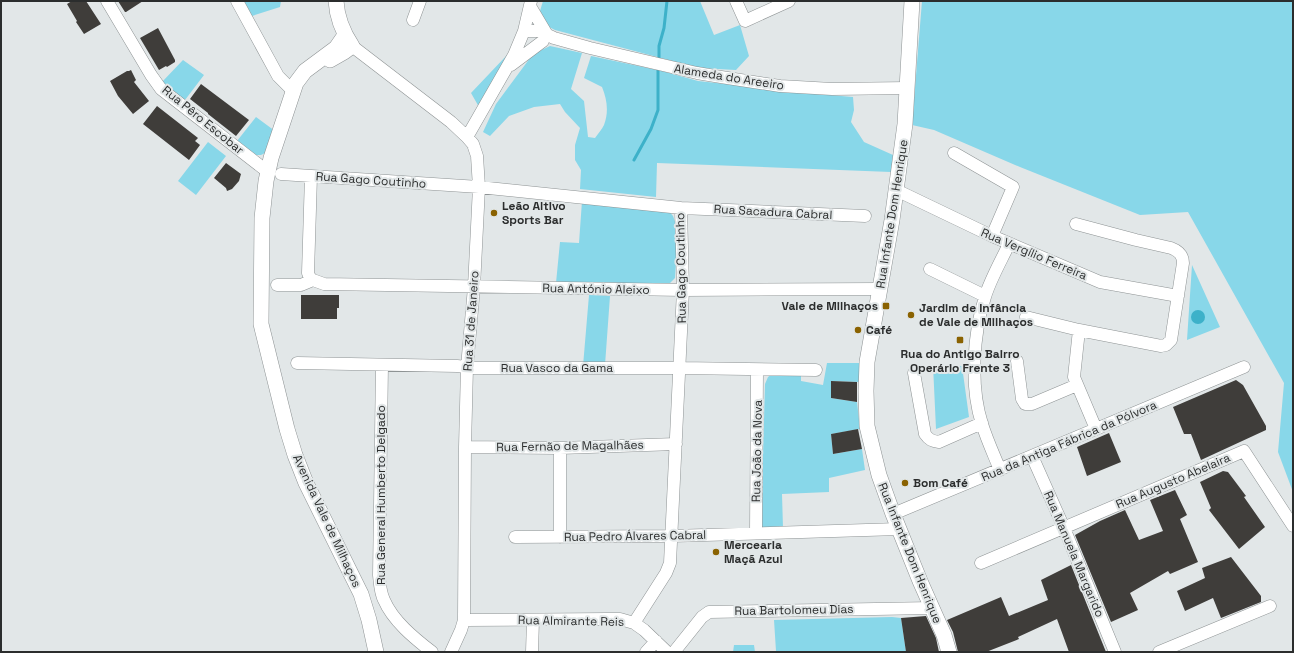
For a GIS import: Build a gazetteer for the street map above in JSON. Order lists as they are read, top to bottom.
{
  "streets": {
    "street": [
      "Alameda do Areeiro",
      "Rua Pêro Escobar",
      "Rua Gago Coutinho",
      "Rua Sacadura Cabral",
      "Rua Infante Dom Henrique",
      "Rua Vergílio Ferreira",
      "Rua António Aleixo",
      "Rua 31 de Janeiro",
      "Rua Vasco da Gama",
      "Rua da Antiga Fábrica da Pólvora",
      "Rua Fernão de Magalhães",
      "Rua João da Nova",
      "Rua Augusto Abelaira",
      "Rua General Humberto Delgado",
      "Avenida Vale de Milhaços",
      "Rua Pedro Álvares Cabral",
      "Rua Manuela Margarido",
      "Rua Bartolomeu Dias",
      "Rua Almirante Reis"
    ]
  },
  "crossings": [
    ["Alameda do Areeiro", "Rua Infante Dom Henrique"],
    ["Rua Pêro Escobar", "Rua Gago Coutinho"],
    ["Rua Pêro Escobar", "Avenida Vale de Milhaços"],
    ["Rua Gago Coutinho", "Rua Sacadura Cabral"],
    ["Rua Gago Coutinho", "Rua António Aleixo"],
    ["Rua Gago Coutinho", "Rua 31 de Janeiro"],
    ["Rua Gago Coutinho", "Rua Vasco da Gama"],
    ["Rua Gago Coutinho", "Rua Fernão de Magalhães"],
    ["Rua Gago Coutinho", "Avenida Vale de Milhaços"],
    ["Rua Gago Coutinho", "Rua Pedro Álvares Cabral"],
    ["Rua Gago Coutinho", "Rua Almirante Reis"],
    ["Rua Infante Dom Henrique", "Rua Vergílio Ferreira"],
    ["Rua Infante Dom Henrique", "Rua António Aleixo"],
    ["Rua Infante Dom Henrique", "Rua da Antiga Fábrica da Pólvora"],
    ["Rua Infante Dom Henrique", "Rua Pedro Álvares Cabral"],
    ["Rua Infante Dom Henrique", "Rua Bartolomeu Dias"],
    ["Rua António Aleixo", "Rua 31 de Janeiro"],
    ["Rua 31 de Janeiro", "Rua Vasco da Gama"],
    ["Rua 31 de Janeiro", "Rua Fernão de Magalhães"],
    ["Rua 31 de Janeiro", "Avenida Vale de Milhaços"],
    ["Rua 31 de Janeiro", "Rua Almirante Reis"],
    ["Rua Vasco da Gama", "Rua João da Nova"],
    ["Rua Vasco da Gama", "Rua General Humberto Delgado"],
    ["Rua da Antiga Fábrica da Pólvora", "Rua Manuela Margarido"],
    ["Rua João da Nova", "Rua Pedro Álvares Cabral"],
    ["Rua Augusto Abelaira", "Rua Manuela Margarido"]
  ],
  "places": {
    "other": [
      "Leão Altivo Sports Bar",
      "Jardim de Infância de Vale de Milhaços",
      "Café",
      "Bom Café",
      "Mercearia Maçã Azul"
    ],
    "transit": ["Vale de Milhaços", "Rua do Antigo Bairro Operário Frente 3"]
  }
}
